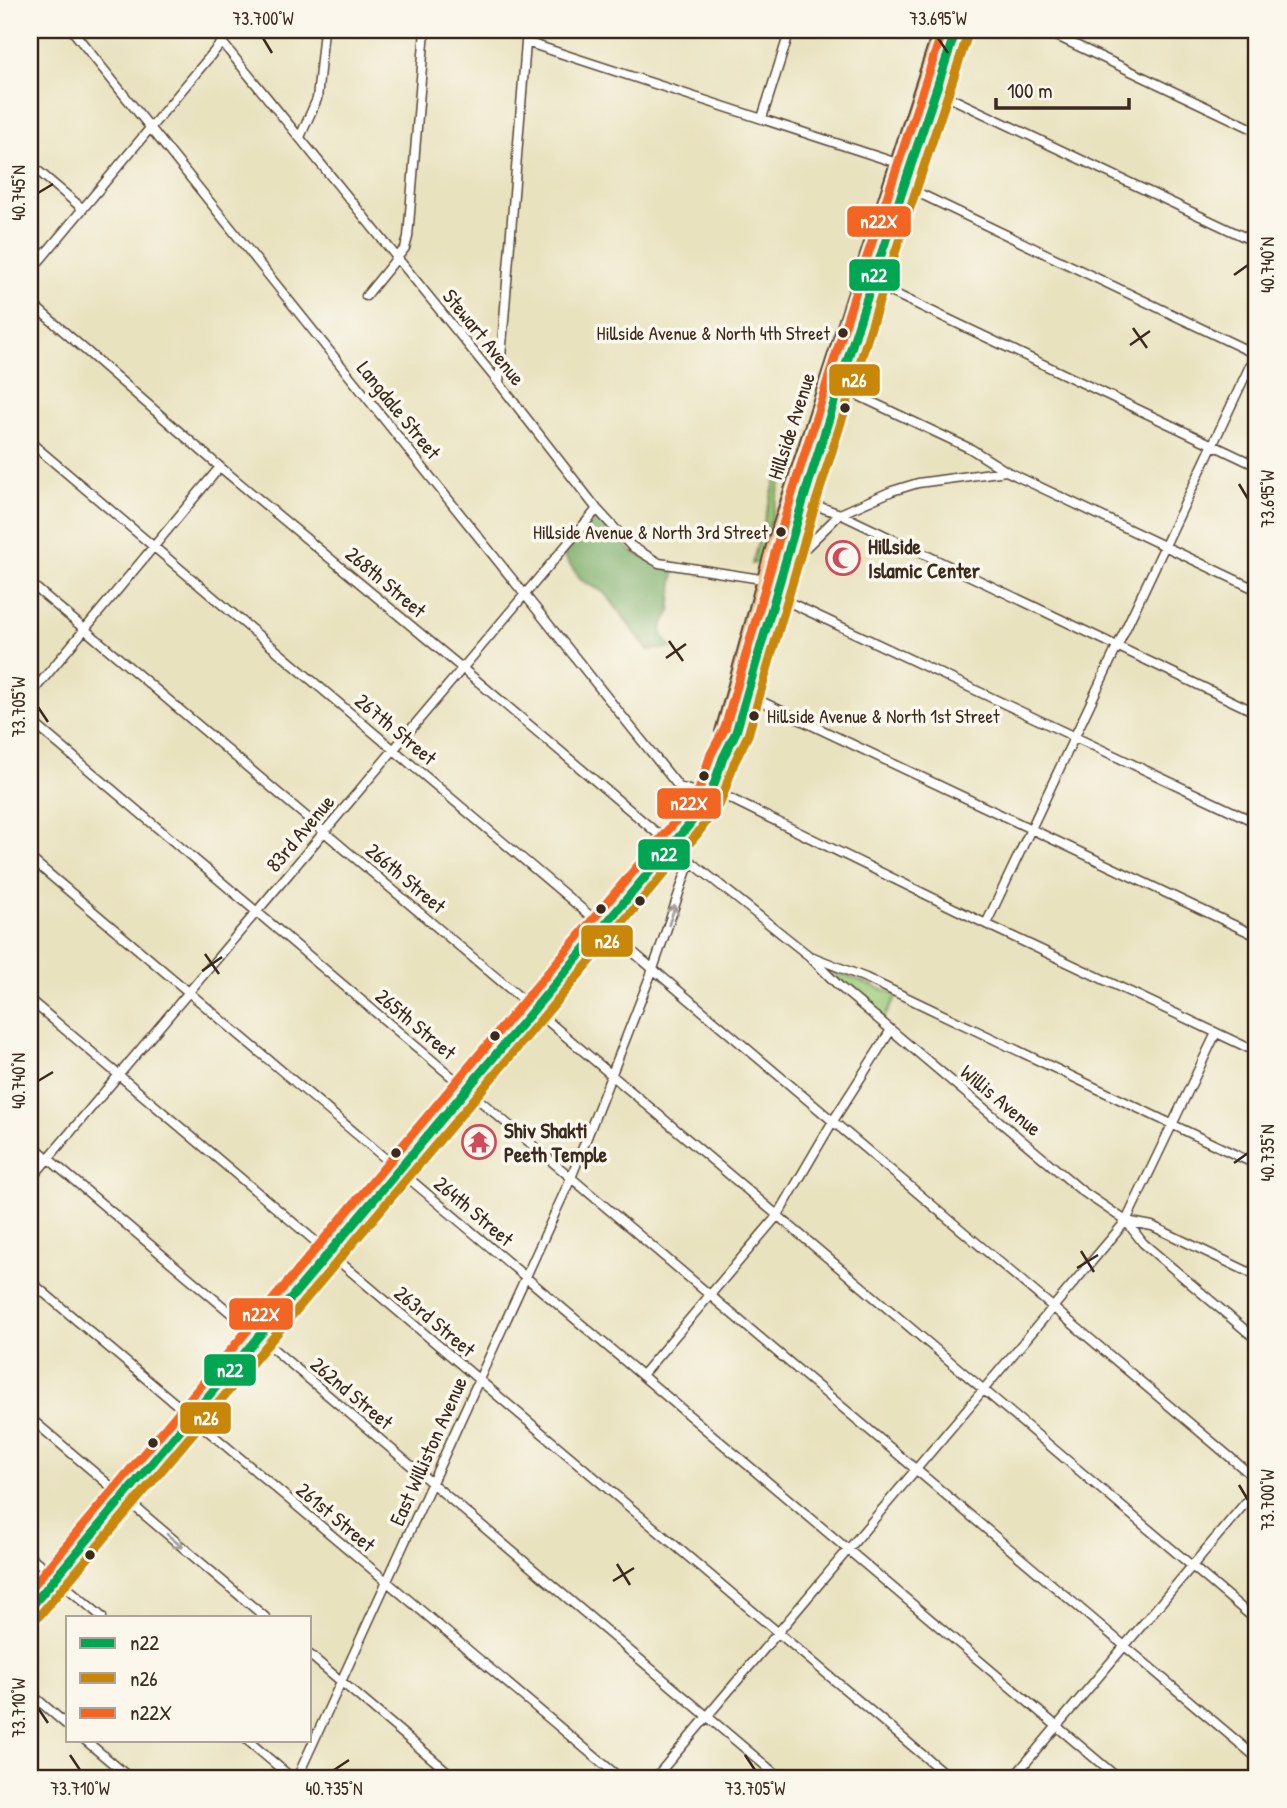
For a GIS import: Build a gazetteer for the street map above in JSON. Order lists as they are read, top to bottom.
{
  "streets": {
    "main road": ["Hillside Avenue"],
    "street": [
      "Stewart Avenue",
      "Langdale Street",
      "268th Street",
      "267th Street",
      "83rd Avenue",
      "266th Street",
      "265th Street",
      "Willis Avenue",
      "264th Street",
      "263rd Street",
      "262nd Street",
      "East Williston Avenue",
      "261st Street"
    ]
  },
  "crossings": [
    ["Stewart Avenue", "Hillside Avenue"],
    ["Stewart Avenue", "83rd Avenue"],
    ["Langdale Street", "Hillside Avenue"],
    ["Langdale Street", "83rd Avenue"],
    ["Hillside Avenue", "268th Street"],
    ["Hillside Avenue", "267th Street"],
    ["Hillside Avenue", "266th Street"],
    ["Hillside Avenue", "265th Street"],
    ["Hillside Avenue", "264th Street"],
    ["Hillside Avenue", "263rd Street"],
    ["Hillside Avenue", "262nd Street"],
    ["Hillside Avenue", "261st Street"],
    ["268th Street", "83rd Avenue"],
    ["268th Street", "Willis Avenue"],
    ["268th Street", "East Williston Avenue"],
    ["267th Street", "83rd Avenue"],
    ["267th Street", "East Williston Avenue"],
    ["83rd Avenue", "266th Street"],
    ["83rd Avenue", "265th Street"],
    ["83rd Avenue", "264th Street"],
    ["83rd Avenue", "263rd Street"],
    ["83rd Avenue", "262nd Street"],
    ["266th Street", "East Williston Avenue"],
    ["265th Street", "East Williston Avenue"],
    ["264th Street", "East Williston Avenue"],
    ["263rd Street", "East Williston Avenue"],
    ["262nd Street", "East Williston Avenue"],
    ["East Williston Avenue", "261st Street"]
  ],
  "places": {
    "other": ["Hillside Avenue & North 4th Street", "Hillside Avenue & North 3rd Street", "Hillside Avenue & North 1st Street"],
    "mosque": ["Hillside Islamic Center"],
    "temple": ["Shiv Shakti Peeth Temple"]
  },
  "lines": ["transit line n22", "transit line n22X", "transit line n26"],
  "legend": ["n22", "n26", "n22X"],
  "scale_bar": "100 m",
  "coordinates": [
    "73.700°W",
    "73.695°W",
    "40.745°N",
    "40.740°N",
    "73.705°W",
    "40.735°N",
    "73.710°W"
  ]
}
